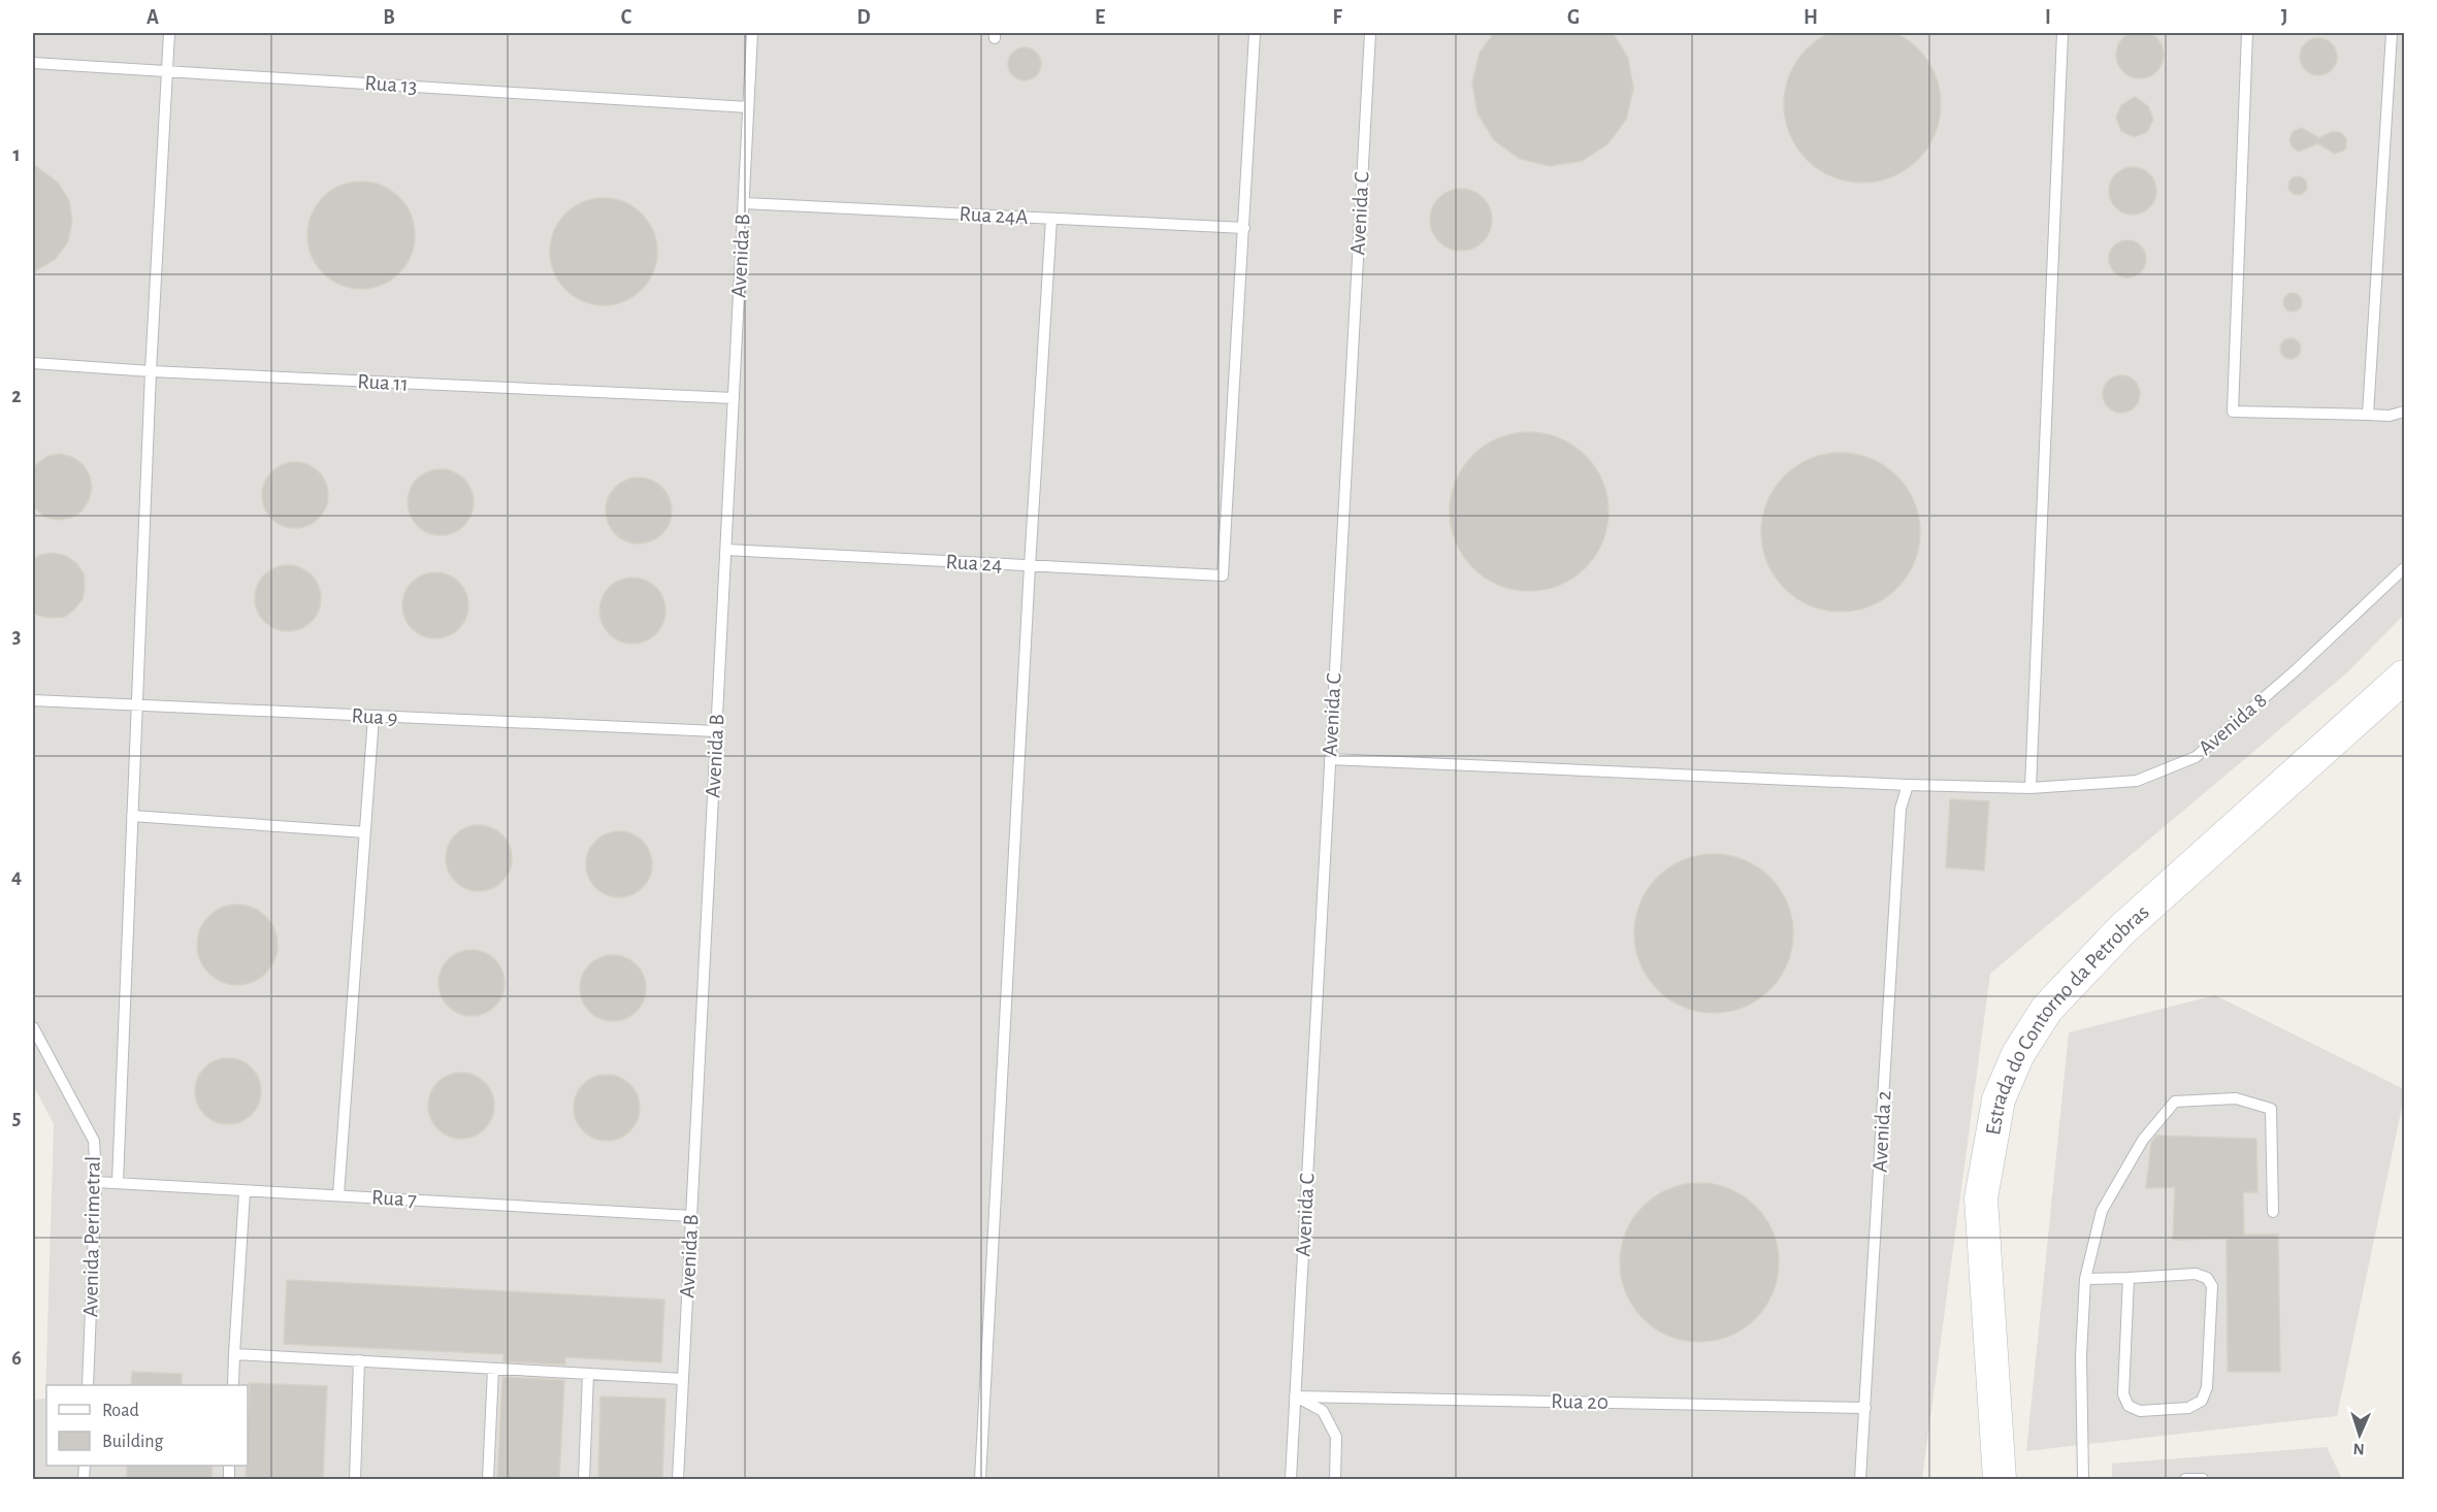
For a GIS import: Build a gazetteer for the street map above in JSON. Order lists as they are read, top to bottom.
{
  "streets": {
    "main road": ["Estrada do Contorno da Petrobras"],
    "lane": [
      "Rua 13",
      "Avenida C",
      "Rua 24A",
      "Avenida B",
      "Rua 11",
      "Rua 24",
      "Rua 9",
      "Avenida 8",
      "Avenida 2",
      "Rua 7",
      "Avenida Perimetral",
      "Rua 20"
    ]
  },
  "crossings": [
    ["Rua 13", "Avenida B"],
    ["Avenida C", "Avenida 8"],
    ["Avenida C", "Rua 20"],
    ["Rua 24A", "Avenida B"],
    ["Rua 24A", "Rua 24"],
    ["Avenida B", "Rua 11"],
    ["Avenida B", "Rua 24"],
    ["Avenida B", "Rua 9"],
    ["Avenida B", "Rua 7"],
    ["Avenida 8", "Avenida 2"],
    ["Avenida 2", "Rua 20"],
    ["Rua 7", "Avenida Perimetral"]
  ],
  "legend": ["Road", "Building"],
  "north": "bottom",
  "grid": {
    "columns": [
      "A",
      "B",
      "C",
      "D",
      "E",
      "F",
      "G",
      "H",
      "I",
      "J"
    ],
    "rows": [
      "1",
      "2",
      "3",
      "4",
      "5",
      "6"
    ]
  }
}
